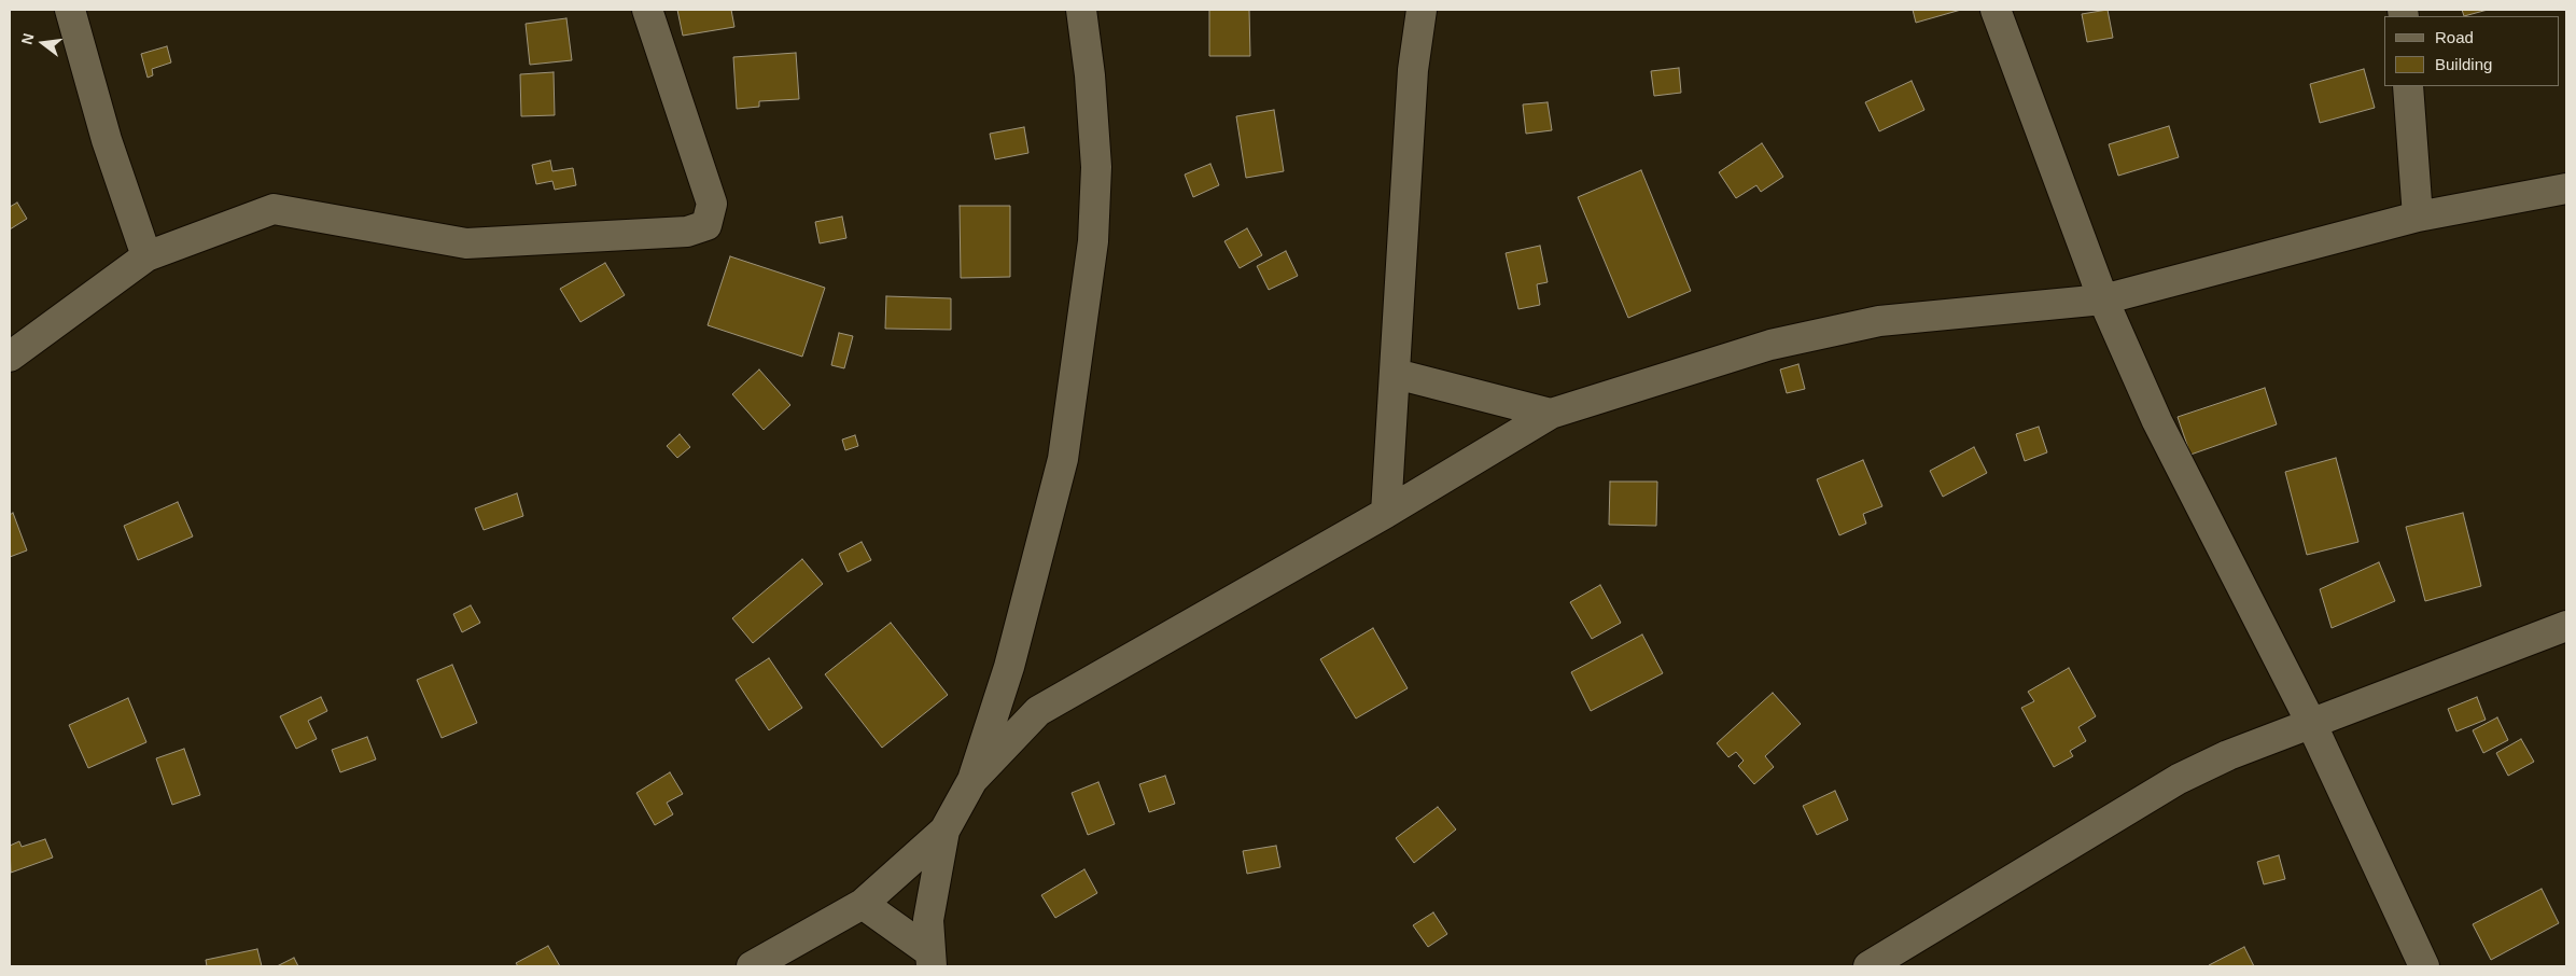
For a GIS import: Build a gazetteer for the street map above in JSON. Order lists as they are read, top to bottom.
{
  "legend": ["Road", "Building"],
  "north": "left"
}
